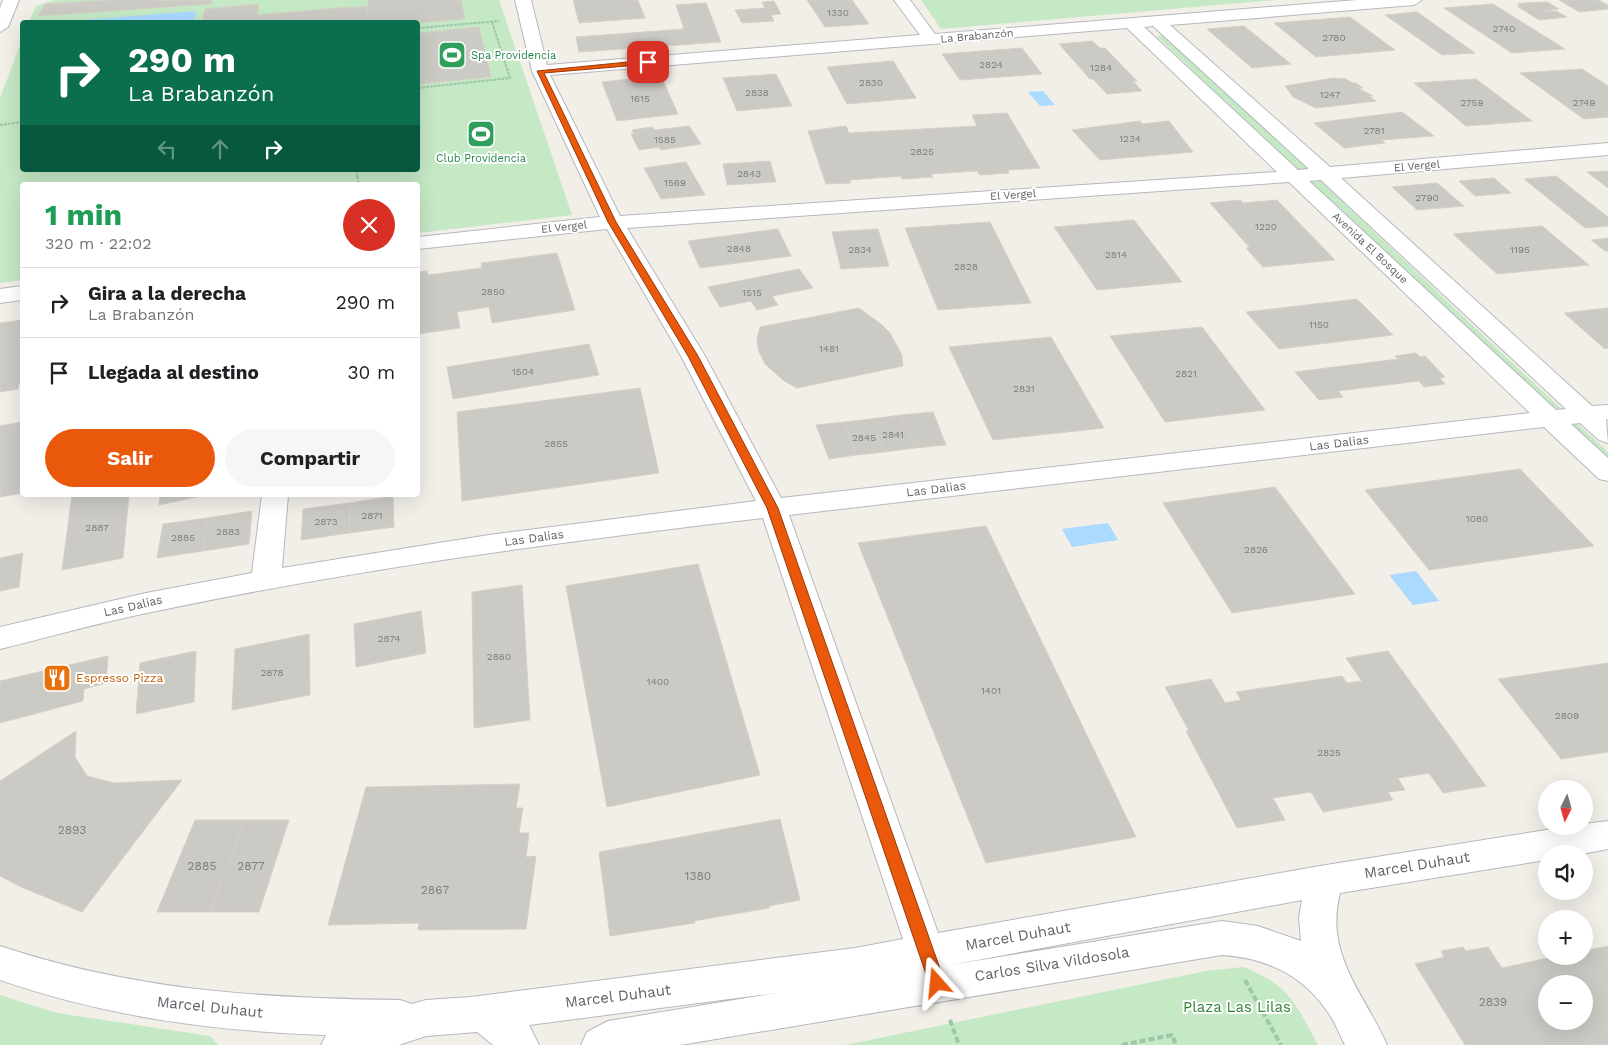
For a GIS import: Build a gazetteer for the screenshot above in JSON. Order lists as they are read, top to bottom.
{
  "streets": {
    "street": [
      "La Brabanzón",
      "El Vergel",
      "Avenida El Bosque",
      "Las Dalias",
      "Marcel Duhaut",
      "Carlos Silva Vildosola"
    ]
  },
  "crossings": [
    ["La Brabanzón", "Avenida El Bosque"],
    ["El Vergel", "Avenida El Bosque"],
    ["Avenida El Bosque", "Las Dalias"],
    ["Marcel Duhaut", "Carlos Silva Vildosola"]
  ],
  "parks": ["Plaza Las Lilas"],
  "places": {
    "sports": ["Spa Providencia", "Club Providencia"],
    "restaurant": ["Espresso Pizza"]
  },
  "house_numbers": [
    "1330",
    "2740",
    "2780",
    "2824",
    "1284",
    "2830",
    "2838",
    "1247",
    "1615",
    "2759",
    "2749",
    "2781",
    "1234",
    "1585",
    "2825",
    "2843",
    "1569",
    "2790",
    "1220",
    "2848",
    "2834",
    "1195",
    "2814",
    "2828",
    "2850",
    "1515",
    "1150",
    "1481",
    "1504",
    "2821",
    "2831",
    "2841",
    "2845",
    "2855",
    "2871",
    "1080",
    "2873",
    "2887",
    "2883",
    "2885",
    "2826",
    "2874",
    "2860",
    "2878",
    "1400",
    "1401",
    "2809",
    "2825",
    "2893",
    "2885",
    "2877",
    "1380",
    "2867",
    "2839"
  ],
  "north": "bottom",
  "page": {
    "turn": ["290 m", "La Brabanzón"],
    "heading": ["1 min", "320 m · 22:02"],
    "list": [
      {
        "name": "Gira a la derecha",
        "note": "La Brabanzón",
        "value": "290 m"
      },
      {
        "name": "Llegada al destino",
        "value": "30 m"
      }
    ],
    "buttons": ["Salir", "Compartir"],
    "map_buttons": ["+", "−"]
  }
}
